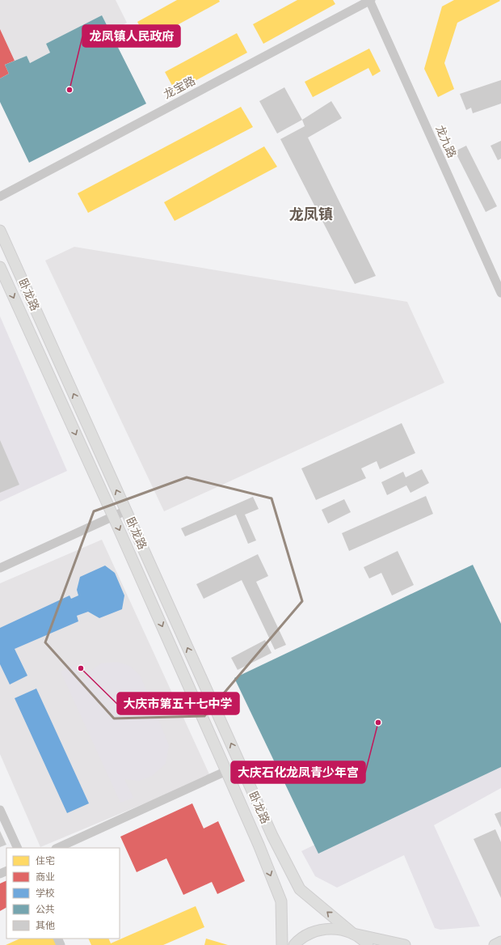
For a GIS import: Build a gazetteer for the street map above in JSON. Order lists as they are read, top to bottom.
{
  "streets": {
    "main road": ["卧龙路"],
    "street": ["龙宝路", "龙九路"]
  },
  "crossings": [
    ["龙宝路", "龙九路"]
  ],
  "districts": ["龙凤镇"],
  "places": ["龙凤镇人民政府", "大庆市第五十七中学", "大庆石化龙凤青少年宫"],
  "legend": [
    "住宅",
    "商业",
    "学校",
    "公共",
    "其他"
  ]
}
